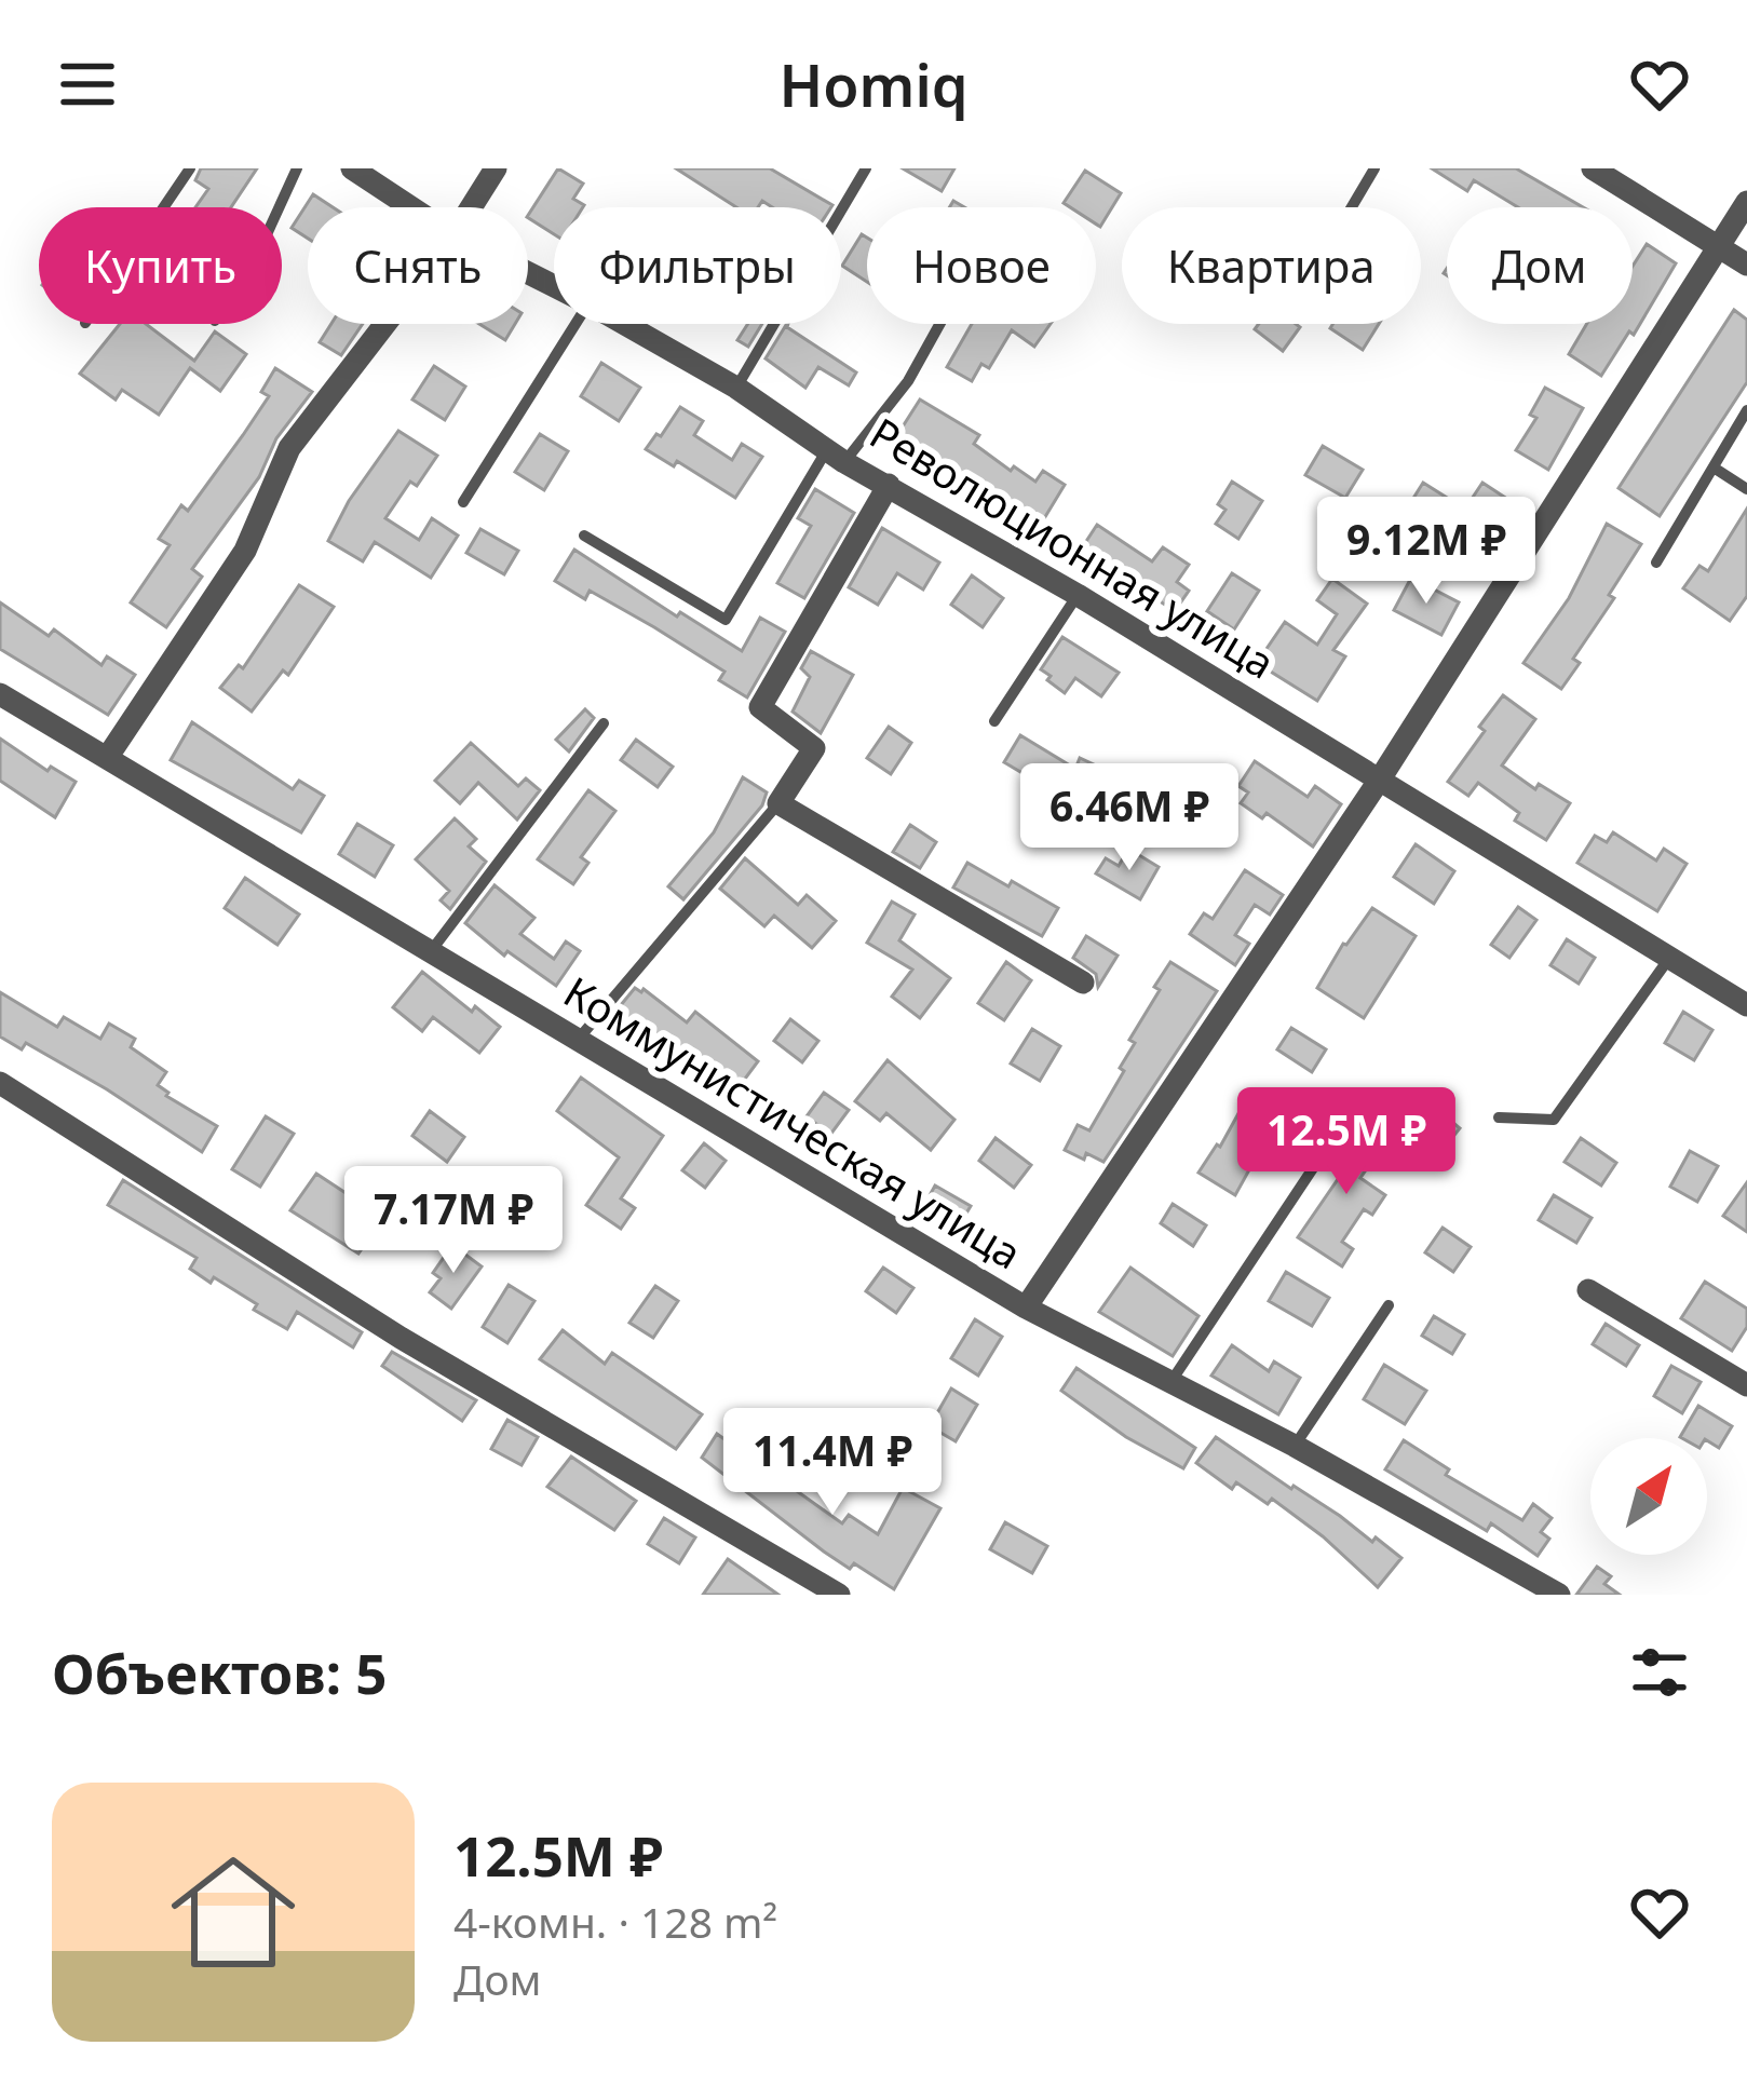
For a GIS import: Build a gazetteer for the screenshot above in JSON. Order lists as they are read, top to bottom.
{
  "streets": {
    "street": ["Революционная улица", "Коммунистическая улица"]
  },
  "north": "top right",
  "page": {
    "header": "Homiq",
    "chip": [
      "Купить",
      "Снять",
      "Фильтры",
      "Новое",
      "Квартира",
      "Дом"
    ],
    "price": [
      "9.12M ₽",
      "6.46M ₽",
      "12.5M ₽",
      "7.17M ₽",
      "11.4M ₽"
    ],
    "heading": "Объектов: 5",
    "list": [
      {
        "name": "12.5M ₽",
        "note": "4-комн. · 128 m² · Дом"
      }
    ]
  }
}
